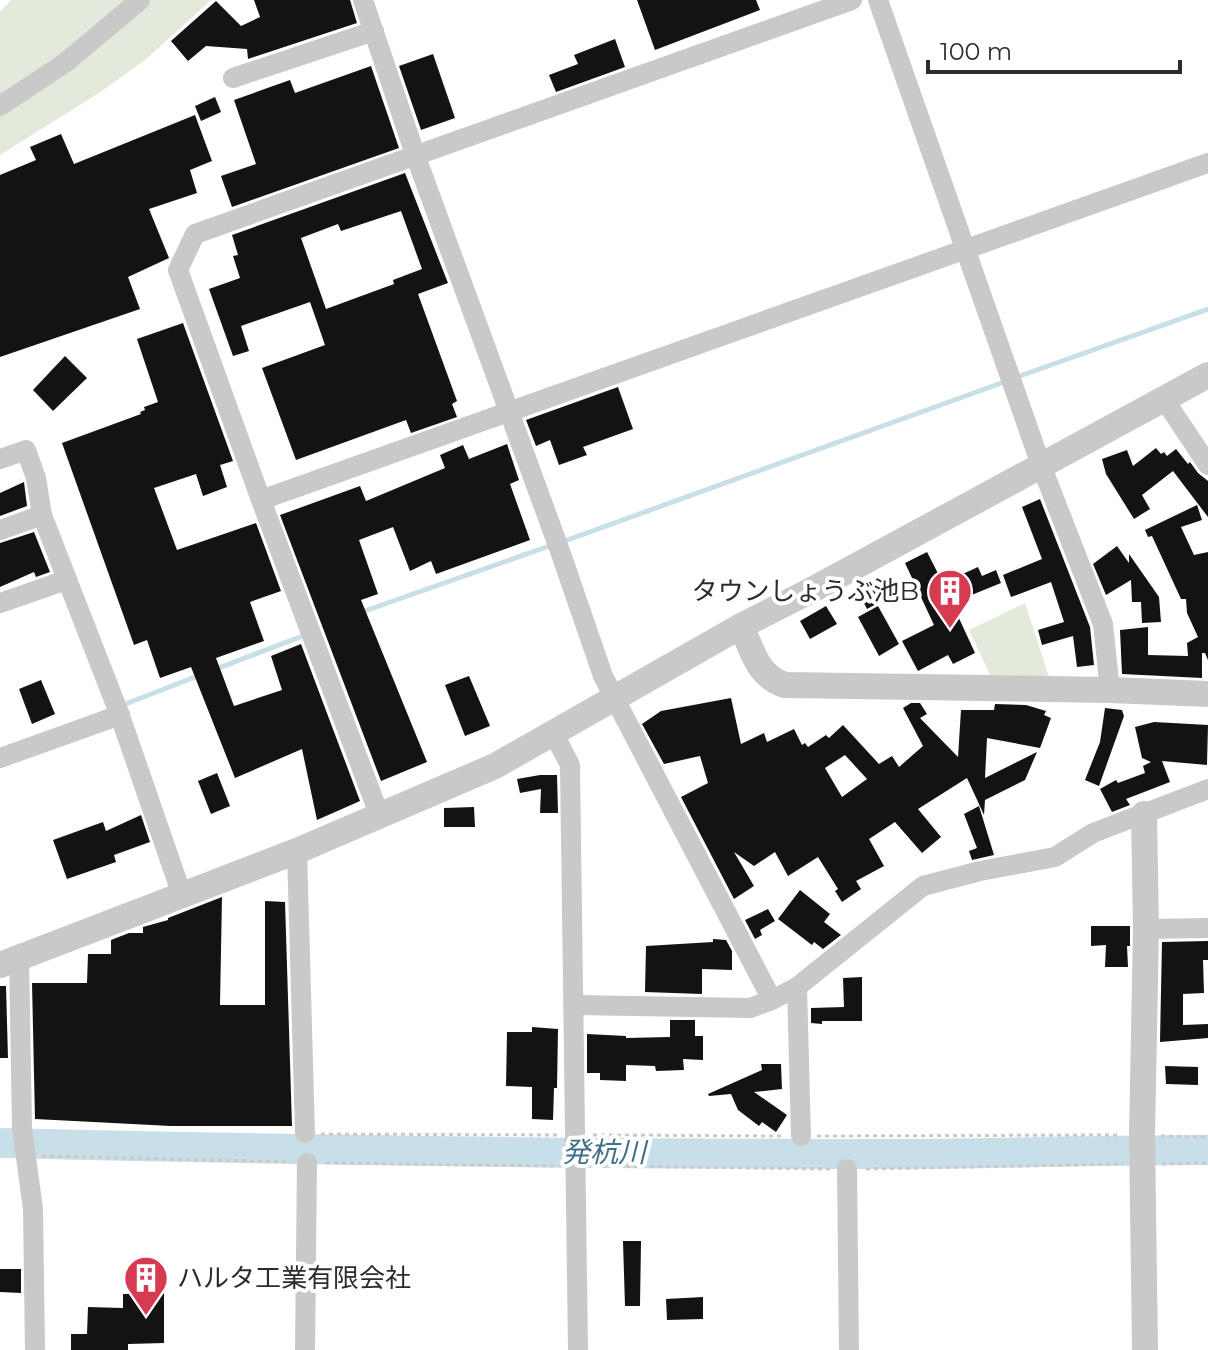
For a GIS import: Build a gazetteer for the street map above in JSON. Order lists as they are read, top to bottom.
{
  "water": ["発杭川"],
  "places": {
    "building": ["タウンしょうぶ池B", "ハルタ工業有限会社"]
  },
  "scale_bar": "100 m"
}
